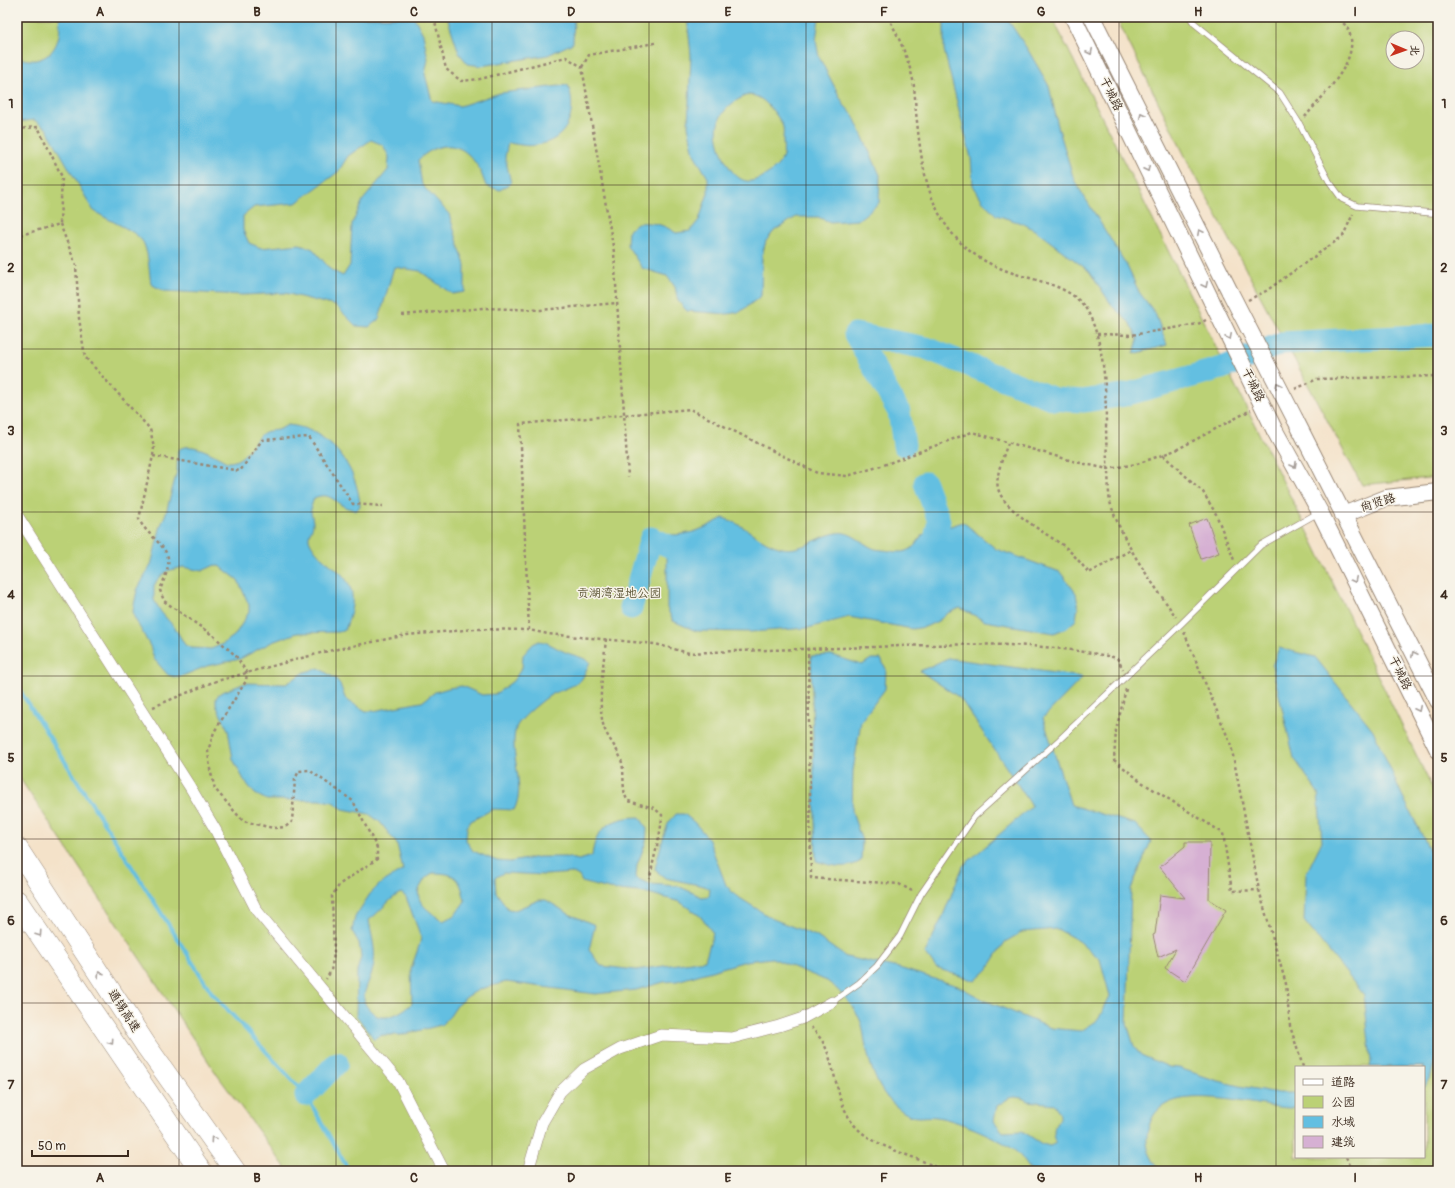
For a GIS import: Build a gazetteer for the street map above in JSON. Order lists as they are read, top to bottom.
{
  "streets": {
    "highway": ["通锡高速"],
    "street": ["干城路", "尚贤路"]
  },
  "crossings": [
    ["干城路", "尚贤路"]
  ],
  "parks": ["贡湖湾湿地公园"],
  "legend": [
    "道路",
    "公园",
    "水域",
    "建筑"
  ],
  "scale_bar": "50 m",
  "north": "right",
  "grid": {
    "columns": [
      "A",
      "B",
      "C",
      "D",
      "E",
      "F",
      "G",
      "H",
      "I"
    ],
    "rows": [
      "1",
      "2",
      "3",
      "4",
      "5",
      "6",
      "7"
    ]
  }
}
